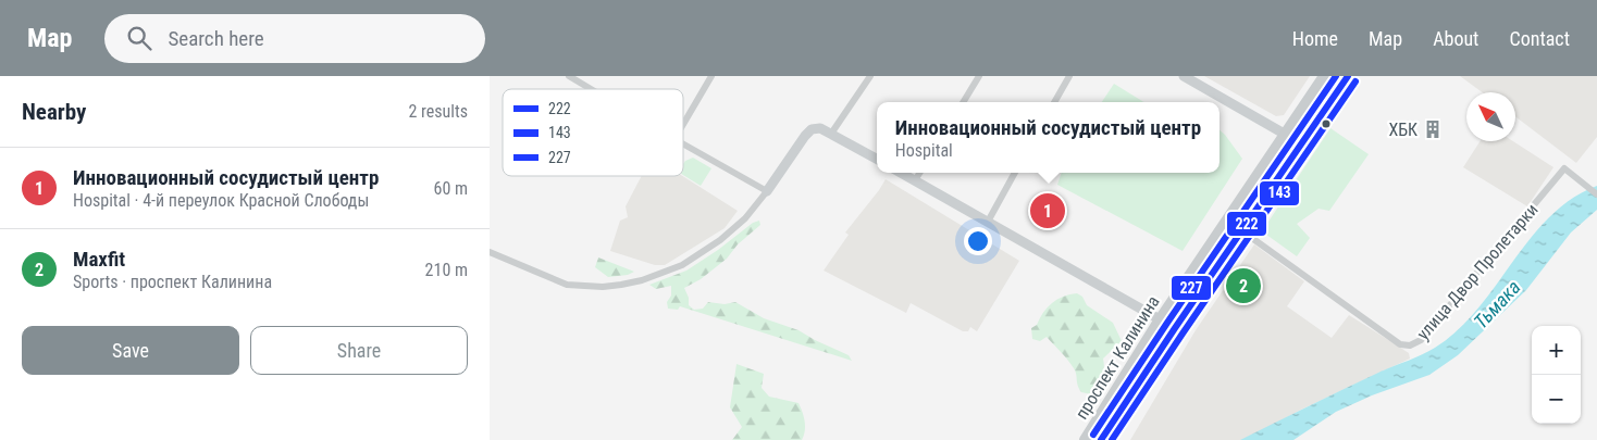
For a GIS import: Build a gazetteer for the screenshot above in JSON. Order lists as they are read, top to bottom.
{
  "streets": {
    "main road": ["проспект Калинина"],
    "street": ["улица Двор Пролетарки"]
  },
  "crossings": [
    ["улица Двор Пролетарки", "проспект Калинина"]
  ],
  "water": ["Тьмака"],
  "places": {
    "building": ["ХБК"]
  },
  "lines": ["transit line 222", "transit line 227", "transit line 143"],
  "legend": ["222", "143", "227"],
  "north": "top left",
  "page": {
    "header": "Map",
    "search": "Search here",
    "nav": [
      "Home",
      "Map",
      "About",
      "Contact"
    ],
    "heading": ["Nearby", "2 results"],
    "popup": ["Инновационный сосудистый центр", "Hospital"],
    "list": [
      {
        "mark": "1",
        "name": "Инновационный сосудистый центр",
        "note": "Hospital · 4-й переулок Красной Слободы",
        "value": "60 m"
      },
      {
        "mark": "2",
        "name": "Maxfit",
        "note": "Sports · проспект Калинина",
        "value": "210 m"
      }
    ],
    "pins": ["1", "2"],
    "buttons": ["Save", "Share"],
    "map_buttons": ["+", "−"]
  }
}
